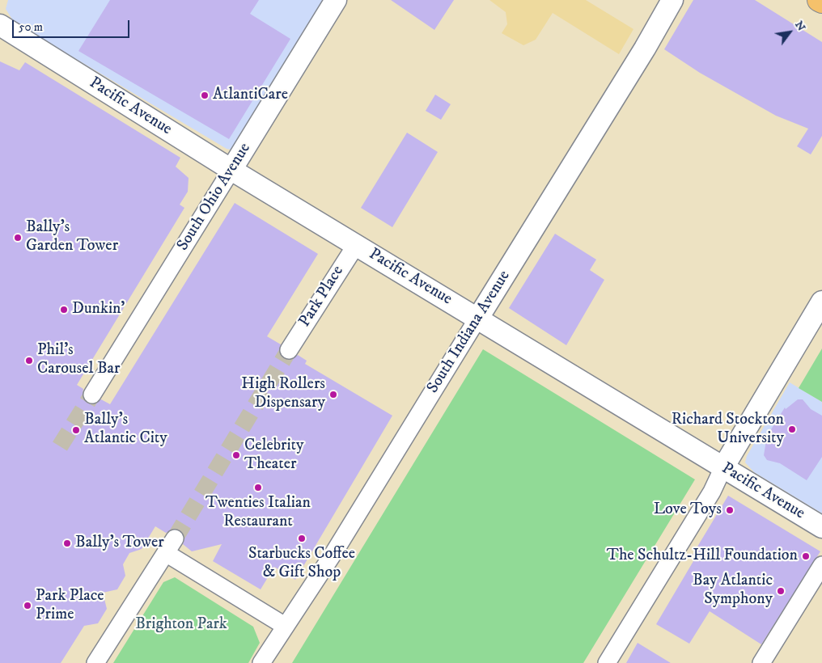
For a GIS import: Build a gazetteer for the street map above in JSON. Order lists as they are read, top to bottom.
{
  "streets": {
    "street": [
      "Pacific Avenue",
      "South Ohio Avenue",
      "Park Place",
      "South Indiana Avenue"
    ]
  },
  "crossings": [
    ["Pacific Avenue", "South Ohio Avenue"],
    ["Pacific Avenue", "Park Place"],
    ["Pacific Avenue", "South Indiana Avenue"]
  ],
  "parks": ["Brighton Park"],
  "places": [
    "AtlantiCare",
    "Bally's Garden Tower",
    "Dunkin'",
    "Phil's Carousel Bar",
    "High Rollers Dispensary",
    "Richard Stockton University",
    "Bally's Atlantic City",
    "Celebrity Theater",
    "Twenties Italian Restaurant",
    "Love Toys",
    "Starbucks Coffee & Gift Shop",
    "Bally's Tower",
    "The Schultz-Hill Foundation",
    "Bay Atlantic Symphony",
    "Park Place Prime"
  ],
  "scale_bar": "50 m",
  "north": "top right"
}
